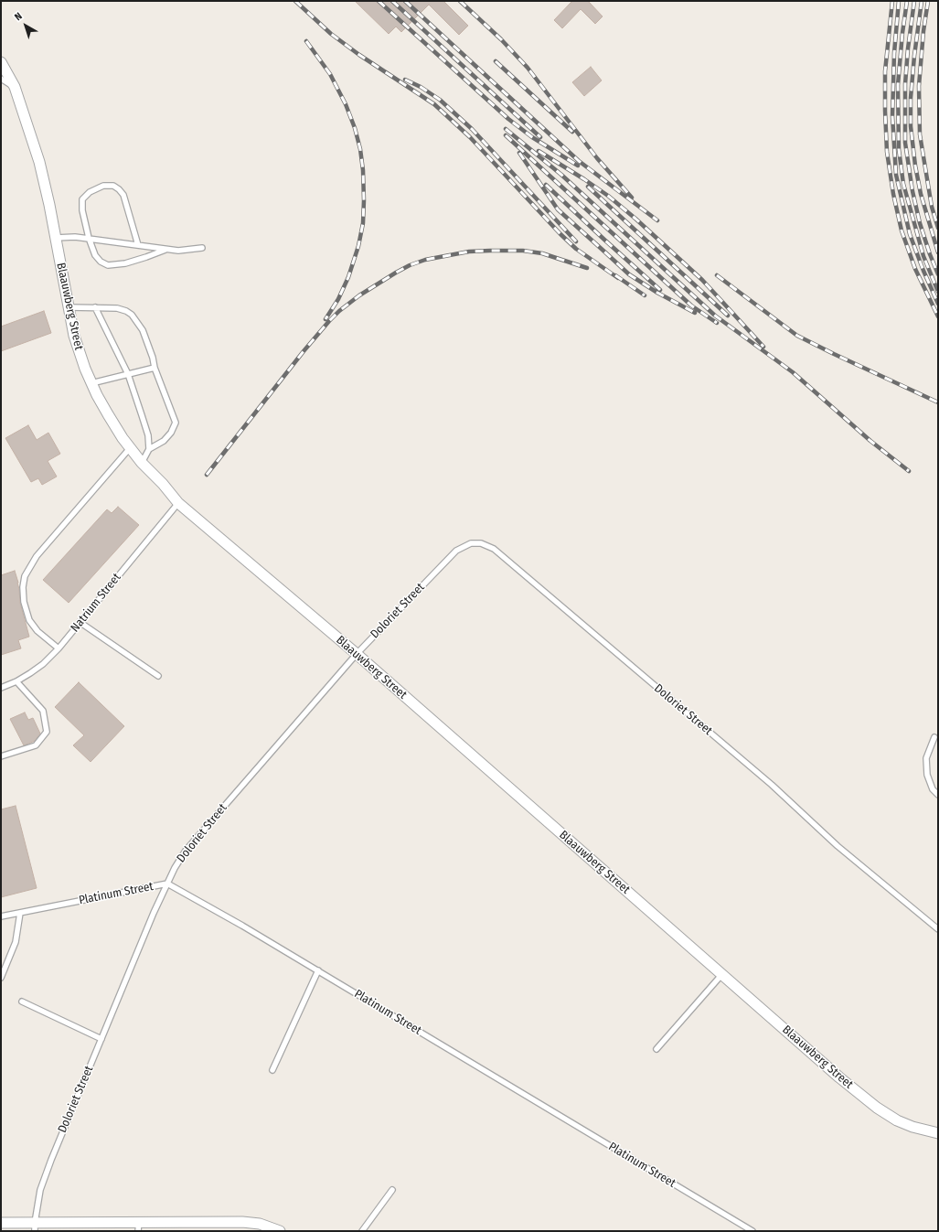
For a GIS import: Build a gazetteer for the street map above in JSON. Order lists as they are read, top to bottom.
{
  "streets": {
    "street": ["Blaauwberg Street"],
    "lane": ["Natrium Street", "Doloriet Street", "Platinum Street"]
  },
  "crossings": [
    ["Blaauwberg Street", "Natrium Street"],
    ["Blaauwberg Street", "Doloriet Street"],
    ["Doloriet Street", "Platinum Street"]
  ],
  "north": "top left"
}
